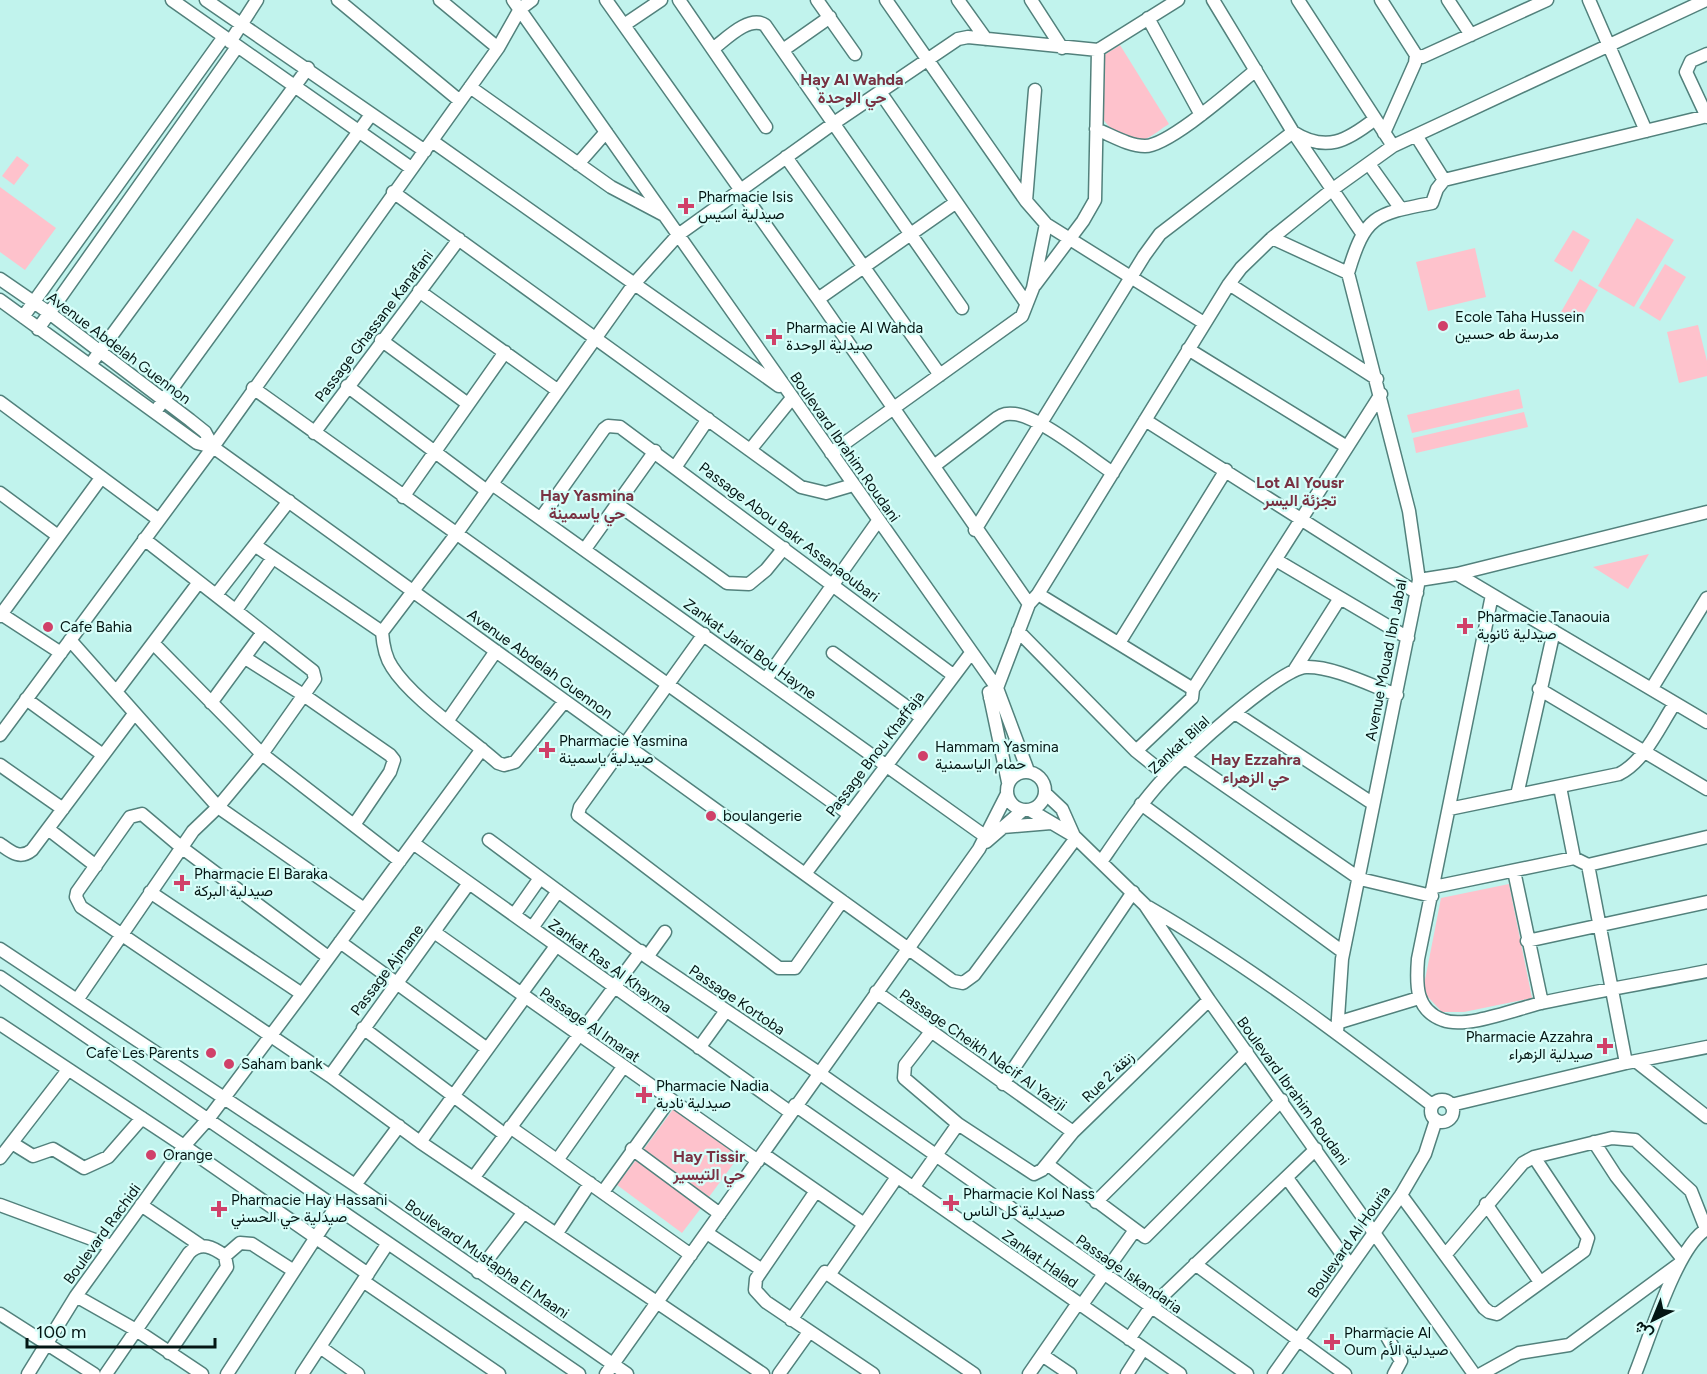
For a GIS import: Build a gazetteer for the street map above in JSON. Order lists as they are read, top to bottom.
{
  "streets": {
    "street": [
      "Passage Ghassane Kanafani",
      "Avenue Abdelah Guennon",
      "Boulevard Ibrahim Roudani",
      "Passage Abou Bakr Assanaoubari",
      "Zankat Jarid Bou Hayne",
      "Avenue Mouad Ibn Jabal",
      "Zankat Bilal",
      "Passage Bnou Khaffaja",
      "Zankat Ras Al Khayma",
      "Passage Ajmane",
      "Passage Kortoba",
      "Passage Al Imarat",
      "Passage Cheikh Nacif Al Yaziji",
      "Rue 2 زنقة",
      "Boulevard Rachidi",
      "Boulevard Al Houria",
      "Boulevard Mustapha El Maani",
      "Zankat Halad",
      "Passage Iskandaria"
    ]
  },
  "crossings": [
    ["Passage Ghassane Kanafani", "Zankat Jarid Bou Hayne"],
    ["Avenue Abdelah Guennon", "Boulevard Ibrahim Roudani"],
    ["Avenue Abdelah Guennon", "Passage Bnou Khaffaja"],
    ["Boulevard Ibrahim Roudani", "Zankat Bilal"],
    ["Boulevard Ibrahim Roudani", "Passage Bnou Khaffaja"],
    ["Boulevard Ibrahim Roudani", "Rue 2 زنقة"],
    ["Boulevard Ibrahim Roudani", "Boulevard Al Houria"],
    ["Passage Abou Bakr Assanaoubari", "Zankat Jarid Bou Hayne"],
    ["Passage Abou Bakr Assanaoubari", "Passage Bnou Khaffaja"],
    ["Zankat Jarid Bou Hayne", "Passage Bnou Khaffaja"],
    ["Zankat Ras Al Khayma", "Passage Ajmane"],
    ["Zankat Ras Al Khayma", "Boulevard Rachidi"],
    ["Zankat Ras Al Khayma", "Zankat Halad"],
    ["Passage Ajmane", "Passage Al Imarat"],
    ["Passage Kortoba", "Passage Iskandaria"],
    ["Passage Cheikh Nacif Al Yaziji", "Rue 2 زنقة"],
    ["Boulevard Rachidi", "Boulevard Mustapha El Maani"]
  ],
  "districts": [
    "Hay Al Wahda حي الوحدة",
    "Lot Al Yousr تجزئة اليسر",
    "Hay Yasmina حي ياسمينة",
    "Hay Ezzahra حي الزهراء",
    "Hay Tissir حي التيسير"
  ],
  "places": {
    "health": [
      "Pharmacie Isis صيدلية اسيس",
      "Pharmacie Al Wahda صيدلية الوحدة",
      "Pharmacie Tanaouia صيدلية ثانوية",
      "Pharmacie Yasmina صيدلية ياسمينة",
      "Pharmacie El Baraka صيدلية البركة",
      "Pharmacie Azzahra صيدلية الزهراء",
      "Pharmacie Nadia صيدلية نادية",
      "Pharmacie Kol Nass صيدلية كل الناس",
      "Pharmacie Hay Hassani صيدلية حي الحسني",
      "Pharmacie Al Oum صيدلية الأم"
    ],
    "other": [
      "Ecole Taha Hussein مدرسة طه حسين",
      "Cafe Bahia",
      "Hammam Yasmina حمام الياسمنية",
      "boulangerie",
      "Cafe Les Parents",
      "Saham bank",
      "Orange"
    ]
  },
  "scale_bar": "100 m",
  "north": "bottom left"
}
